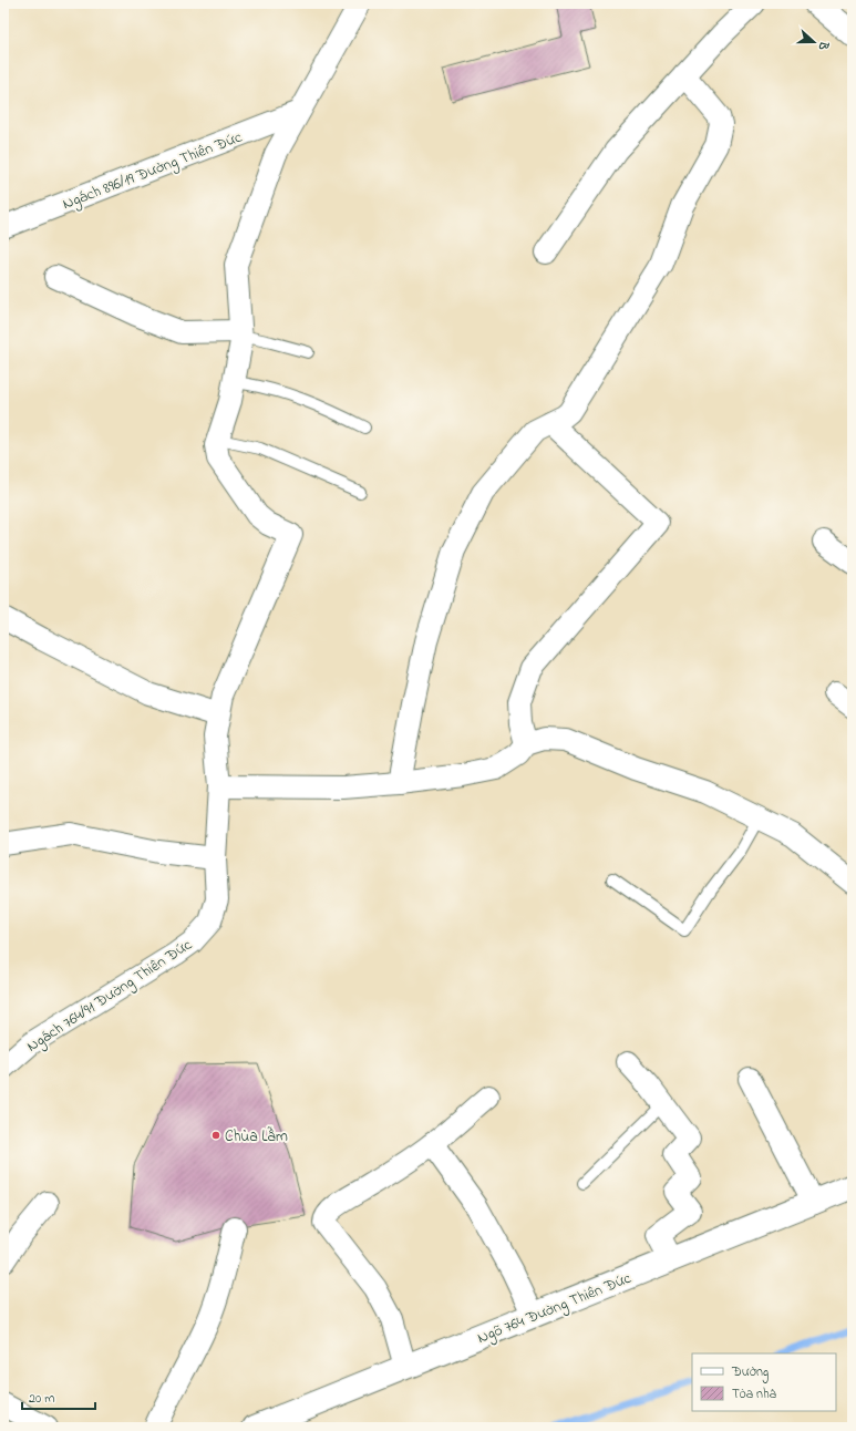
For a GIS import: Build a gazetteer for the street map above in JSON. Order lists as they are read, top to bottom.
{
  "streets": {
    "street": ["Ngách 896/19 Đường Thiên Đức", "Ngách 764/91 Đường Thiên Đức", "Ngõ 764 Đường Thiên Đức"]
  },
  "places": ["Chùa Lẫm"],
  "legend": ["Đường", "Tòa nhà"],
  "scale_bar": "20 m",
  "north": "right"
}
